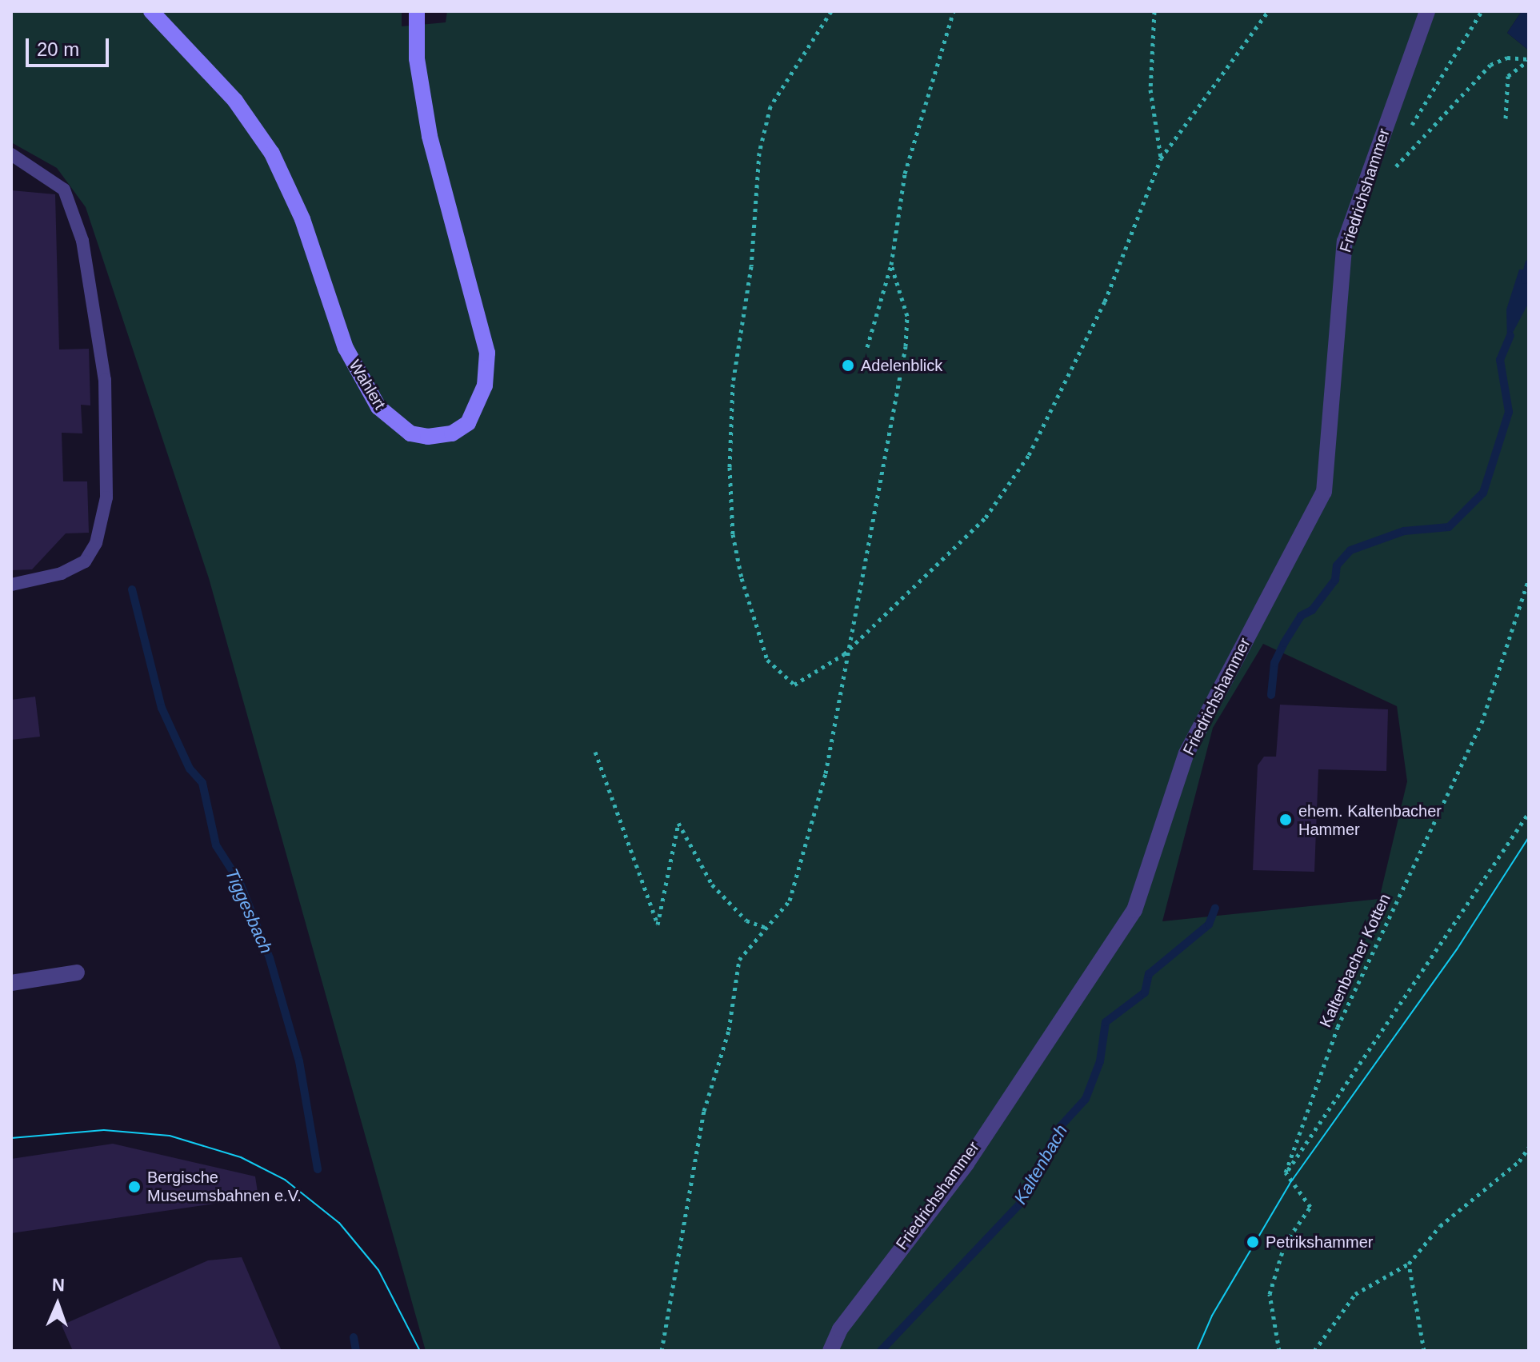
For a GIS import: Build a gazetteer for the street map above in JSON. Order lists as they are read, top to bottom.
{
  "streets": {
    "main road": ["Wahlert"],
    "street": ["Friedrichshammer"],
    "path": ["Kaltenbacher Kotten"]
  },
  "water": ["Tiggesbach", "Kaltenbach"],
  "places": [
    "Adelenblick",
    "ehem. Kaltenbacher Hammer",
    "Bergische Museumsbahnen e.V.",
    "Petrikshammer"
  ],
  "scale_bar": "20 m",
  "north": "top"
}
